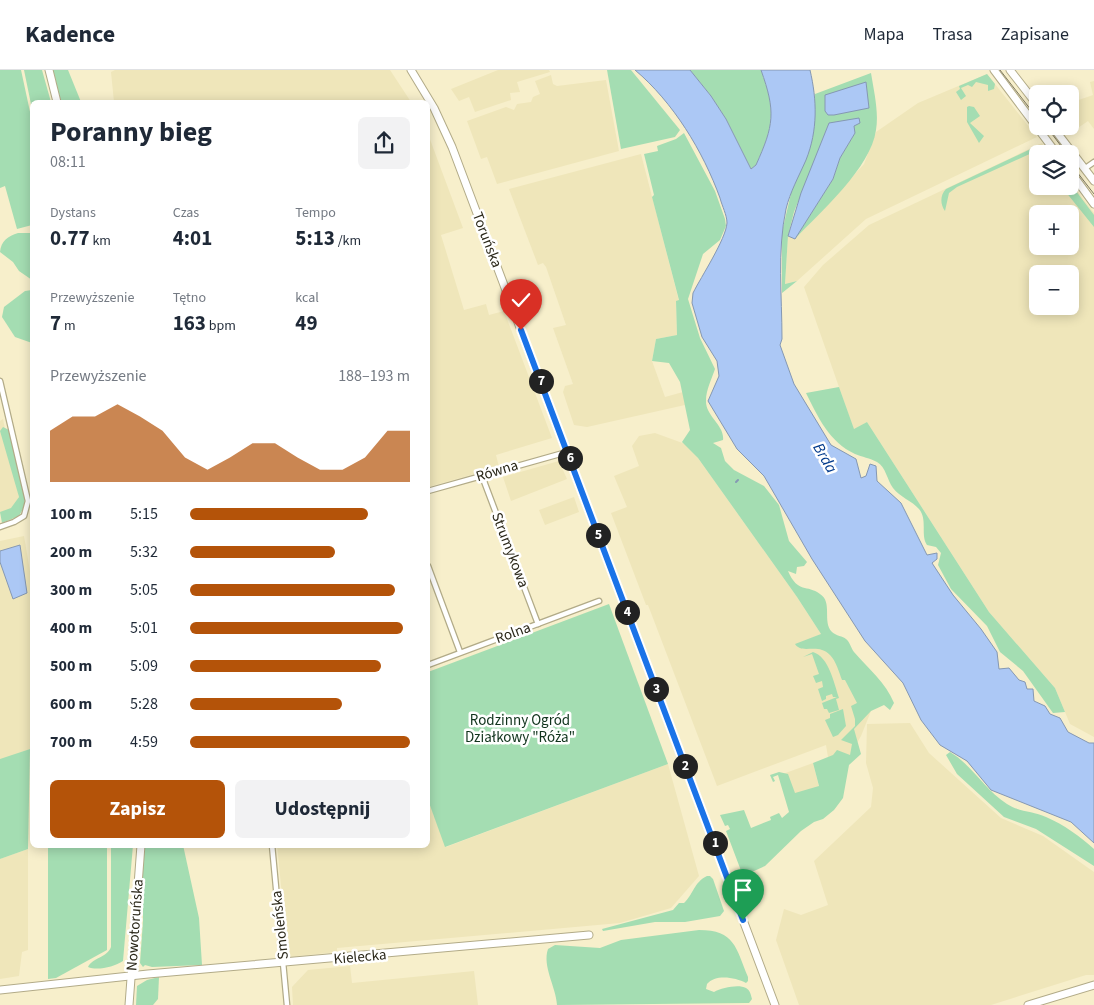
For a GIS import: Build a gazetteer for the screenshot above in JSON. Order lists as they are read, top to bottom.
{
  "streets": {
    "street": [
      "Toruńska",
      "Równa",
      "Strumykowa",
      "Rolna",
      "Nowotoruńska",
      "Smoleńska",
      "Kielecka"
    ]
  },
  "crossings": [
    ["Toruńska", "Równa"],
    ["Równa", "Strumykowa"],
    ["Strumykowa", "Rolna"],
    ["Nowotoruńska", "Kielecka"],
    ["Smoleńska", "Kielecka"]
  ],
  "water": ["Brda"],
  "parks": ["Rodzinny Ogród Działkowy \"Róża\""],
  "page": {
    "header": "Kadence",
    "nav": ["Mapa", "Trasa", "Zapisane"],
    "map_buttons": ["+", "−"],
    "heading": ["Poranny bieg", "08:11"],
    "stats": [
      ["Dystans", "0.77 km"],
      ["Czas", "4:01"],
      ["Tempo", "5:13 /km"],
      ["Przewyższenie", "7 m"],
      ["Tętno", "163 bpm"],
      ["kcal", "49"]
    ],
    "chart": ["Przewyższenie", "188–193 m"],
    "pins": [
      "7",
      "6",
      "5",
      "4",
      "3",
      "2",
      "1"
    ],
    "list": [
      {
        "name": "100 m",
        "note": "5:15"
      },
      {
        "name": "200 m",
        "note": "5:32"
      },
      {
        "name": "300 m",
        "note": "5:05"
      },
      {
        "name": "400 m",
        "note": "5:01"
      },
      {
        "name": "500 m",
        "note": "5:09"
      },
      {
        "name": "600 m",
        "note": "5:28"
      },
      {
        "name": "700 m",
        "note": "4:59"
      }
    ],
    "buttons": ["Zapisz", "Udostępnij"]
  }
}
